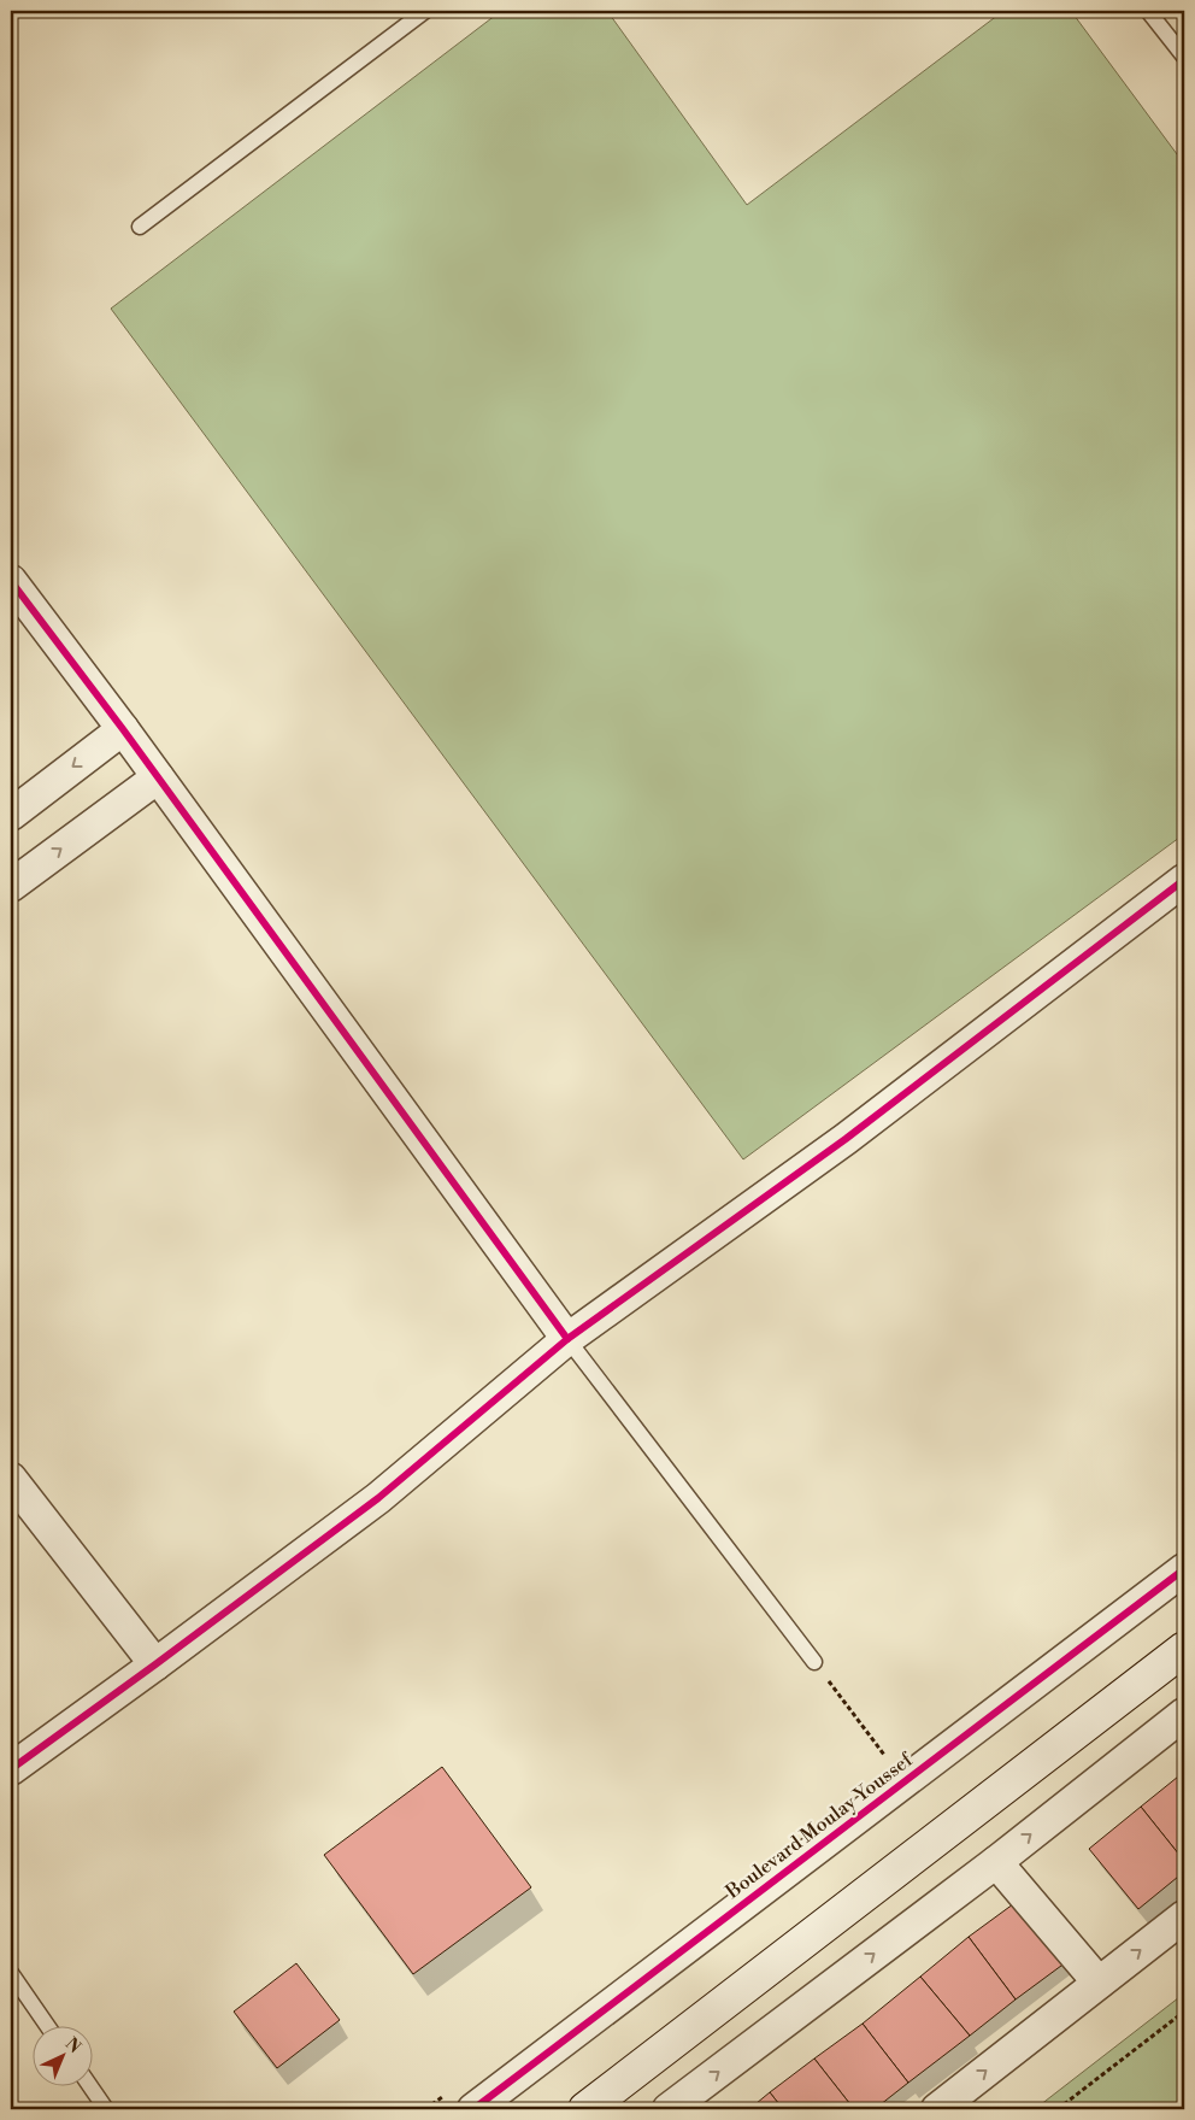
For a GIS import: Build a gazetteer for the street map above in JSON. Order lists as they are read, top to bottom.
{
  "streets": {
    "street": ["Boulevard Moulay Youssef"]
  },
  "north": "top right"
}
